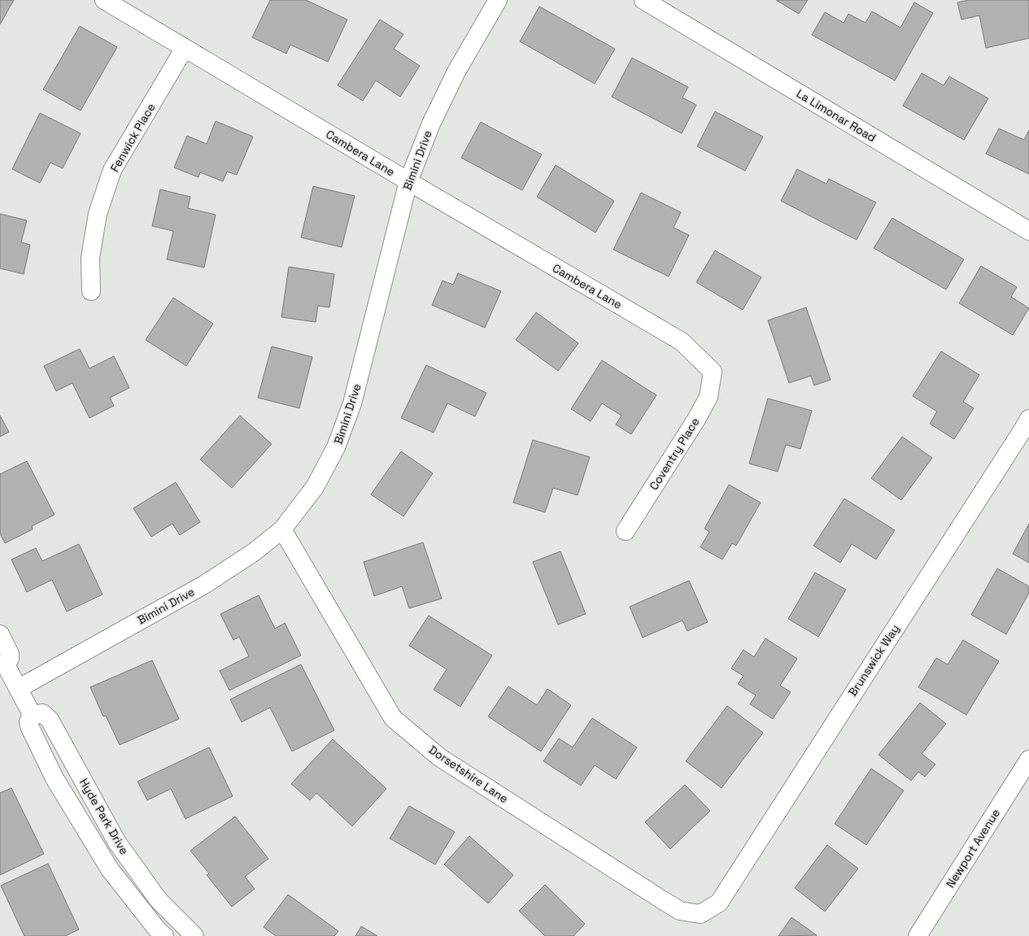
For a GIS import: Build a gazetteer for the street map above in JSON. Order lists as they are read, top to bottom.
{
  "streets": {
    "street": [
      "La Limonar Road",
      "Fenwick Place",
      "Cambera Lane",
      "Bimini Drive",
      "Coventry Place",
      "Brunswick Way",
      "Dorsetshire Lane",
      "Hyde Park Drive",
      "Newport Avenue"
    ]
  },
  "crossings": [
    ["Fenwick Place", "Cambera Lane"],
    ["Cambera Lane", "Bimini Drive"],
    ["Cambera Lane", "Coventry Place"],
    ["Bimini Drive", "Dorsetshire Lane"],
    ["Brunswick Way", "Dorsetshire Lane"]
  ]
}
